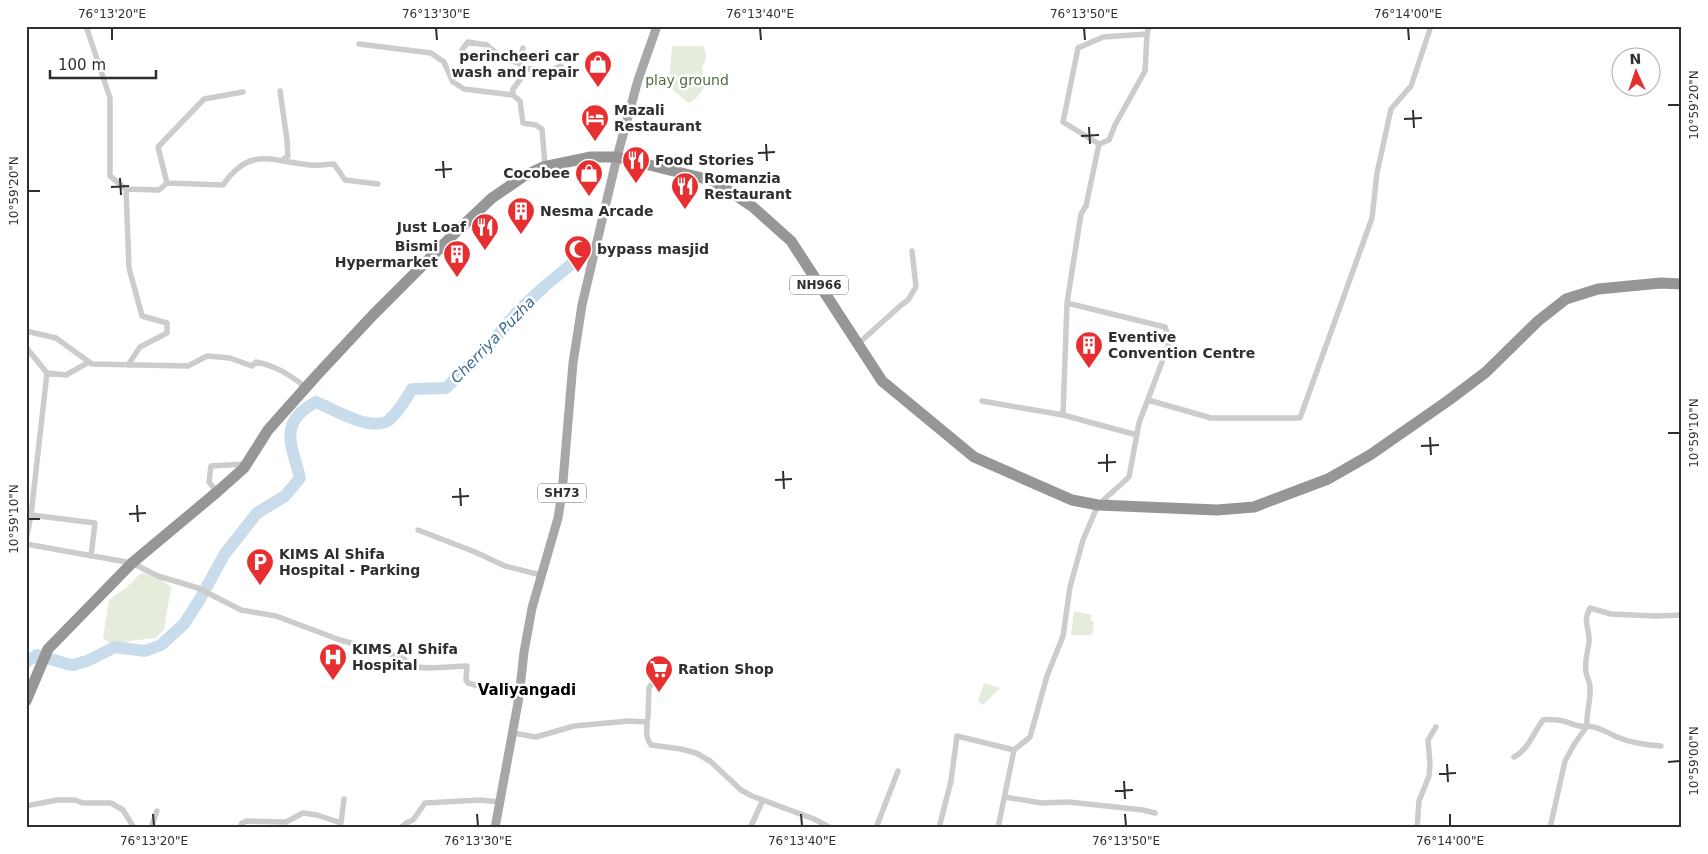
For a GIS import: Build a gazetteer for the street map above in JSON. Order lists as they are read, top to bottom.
{
  "streets": {
    "highway": ["NH966"],
    "main road": ["SH73"]
  },
  "crossings": [
    ["NH966", "SH73"]
  ],
  "districts": ["Valiyangadi"],
  "water": ["Cherriya Puzha"],
  "parks": ["play ground"],
  "places": {
    "shop": ["perincheeri car wash and repair", "Cocobee"],
    "hotel": ["Mazali Restaurant"],
    "restaurant": ["Food Stories", "Romanzia Restaurant", "Just Loaf"],
    "building": ["Nesma Arcade", "Bismi Hypermarket", "Eventive Convention Centre"],
    "mosque": ["bypass masjid"],
    "parking": ["KIMS Al Shifa Hospital - Parking"],
    "hospital": ["KIMS Al Shifa Hospital"],
    "supermarket": ["Ration Shop"]
  },
  "scale_bar": "100 m",
  "north": "top",
  "coordinates": [
    "76°13'20\"E",
    "76°13'30\"E",
    "76°13'40\"E",
    "76°13'50\"E",
    "76°14'00\"E",
    "10°59'20\"N",
    "10°59'10\"N",
    "10°59'00\"N"
  ]
}
